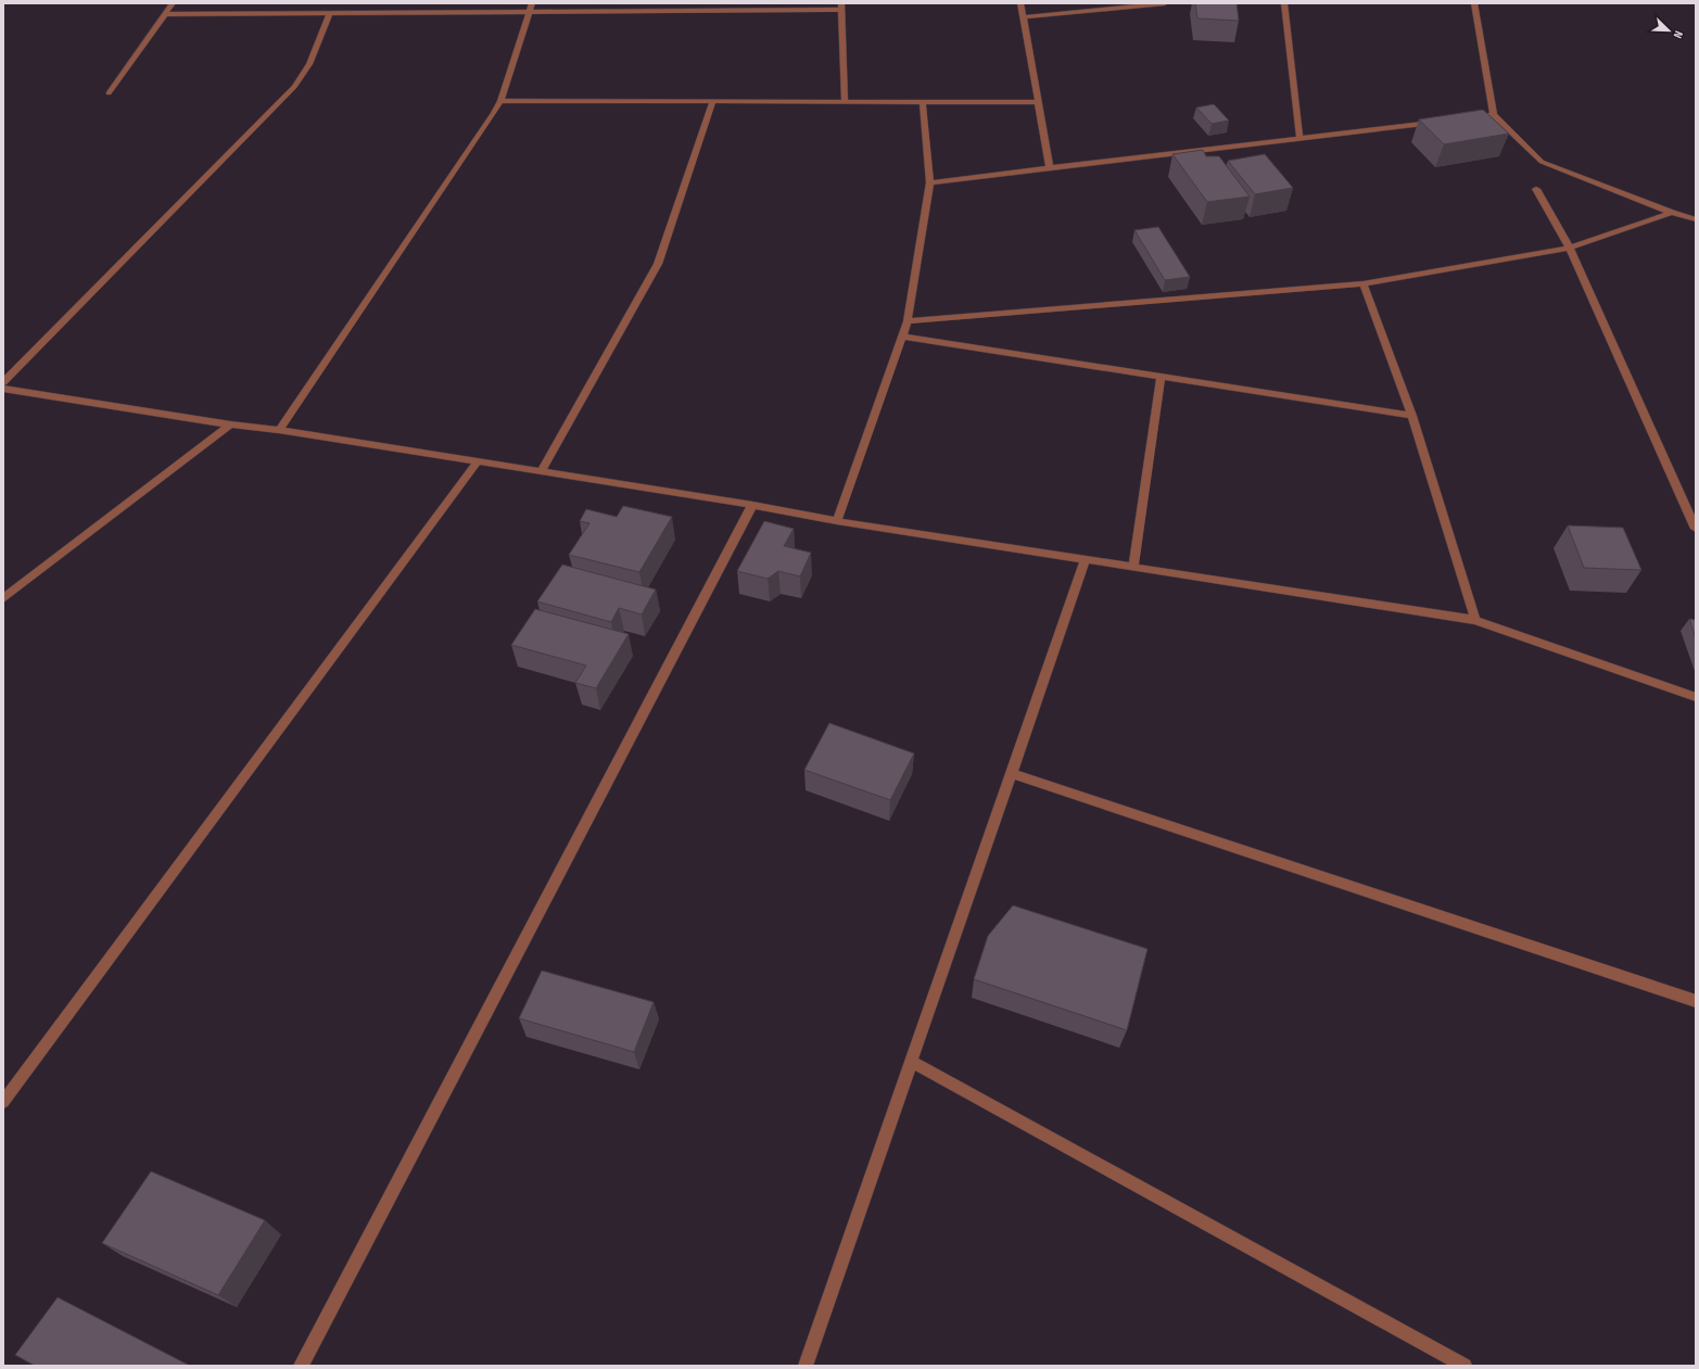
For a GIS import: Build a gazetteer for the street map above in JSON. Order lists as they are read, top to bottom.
{
  "north": "bottom right"
}
